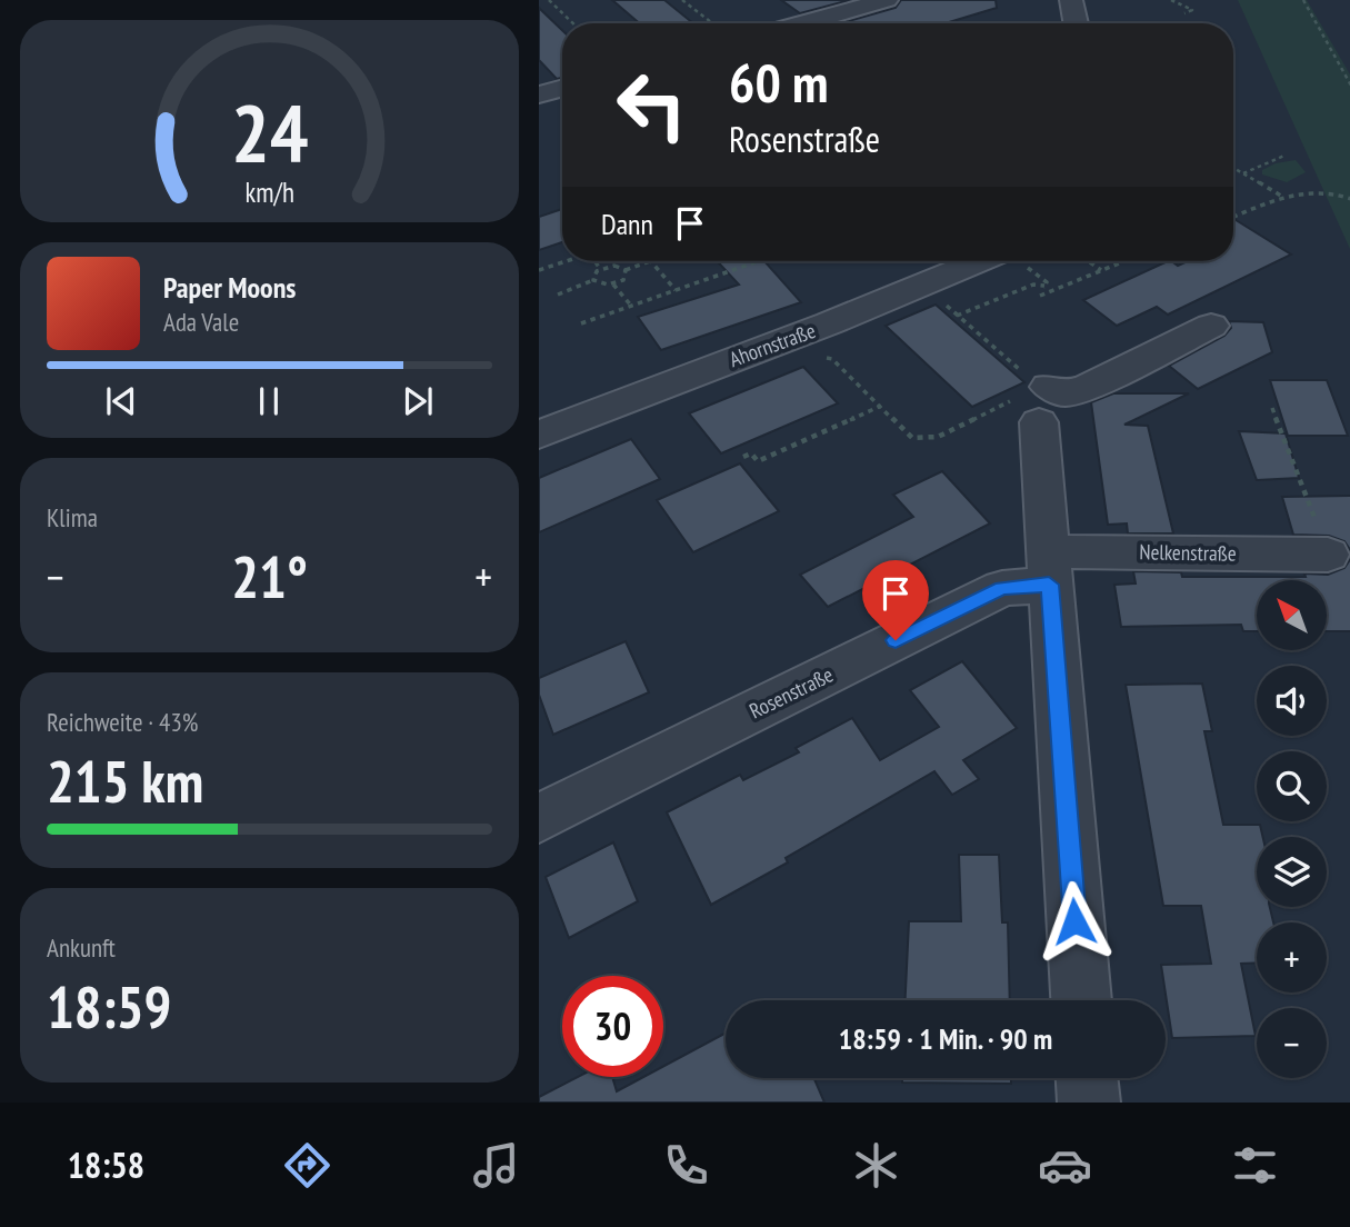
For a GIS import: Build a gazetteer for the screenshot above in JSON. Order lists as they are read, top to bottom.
{
  "streets": {
    "street": ["Ahornstraße", "Nelkenstraße", "Rosenstraße"]
  },
  "crossings": [
    ["Nelkenstraße", "Rosenstraße"]
  ],
  "north": "top left",
  "page": {
    "turn": ["60 m", "Rosenstraße"],
    "then": "Dann",
    "song": ["Paper Moons", "Ada Vale"],
    "tile": [
      "Klima",
      ["Reichweite · 43%", "215 km"],
      ["Ankunft", "18:59"]
    ],
    "heat": ["−", "21°", "+"],
    "map_buttons": ["+", "−"],
    "limit": "30",
    "trip": "18:59 · 1 Min. · 90 m",
    "tabs": "18:58",
    "gauge": ["24", "km/h"]
  }
}
